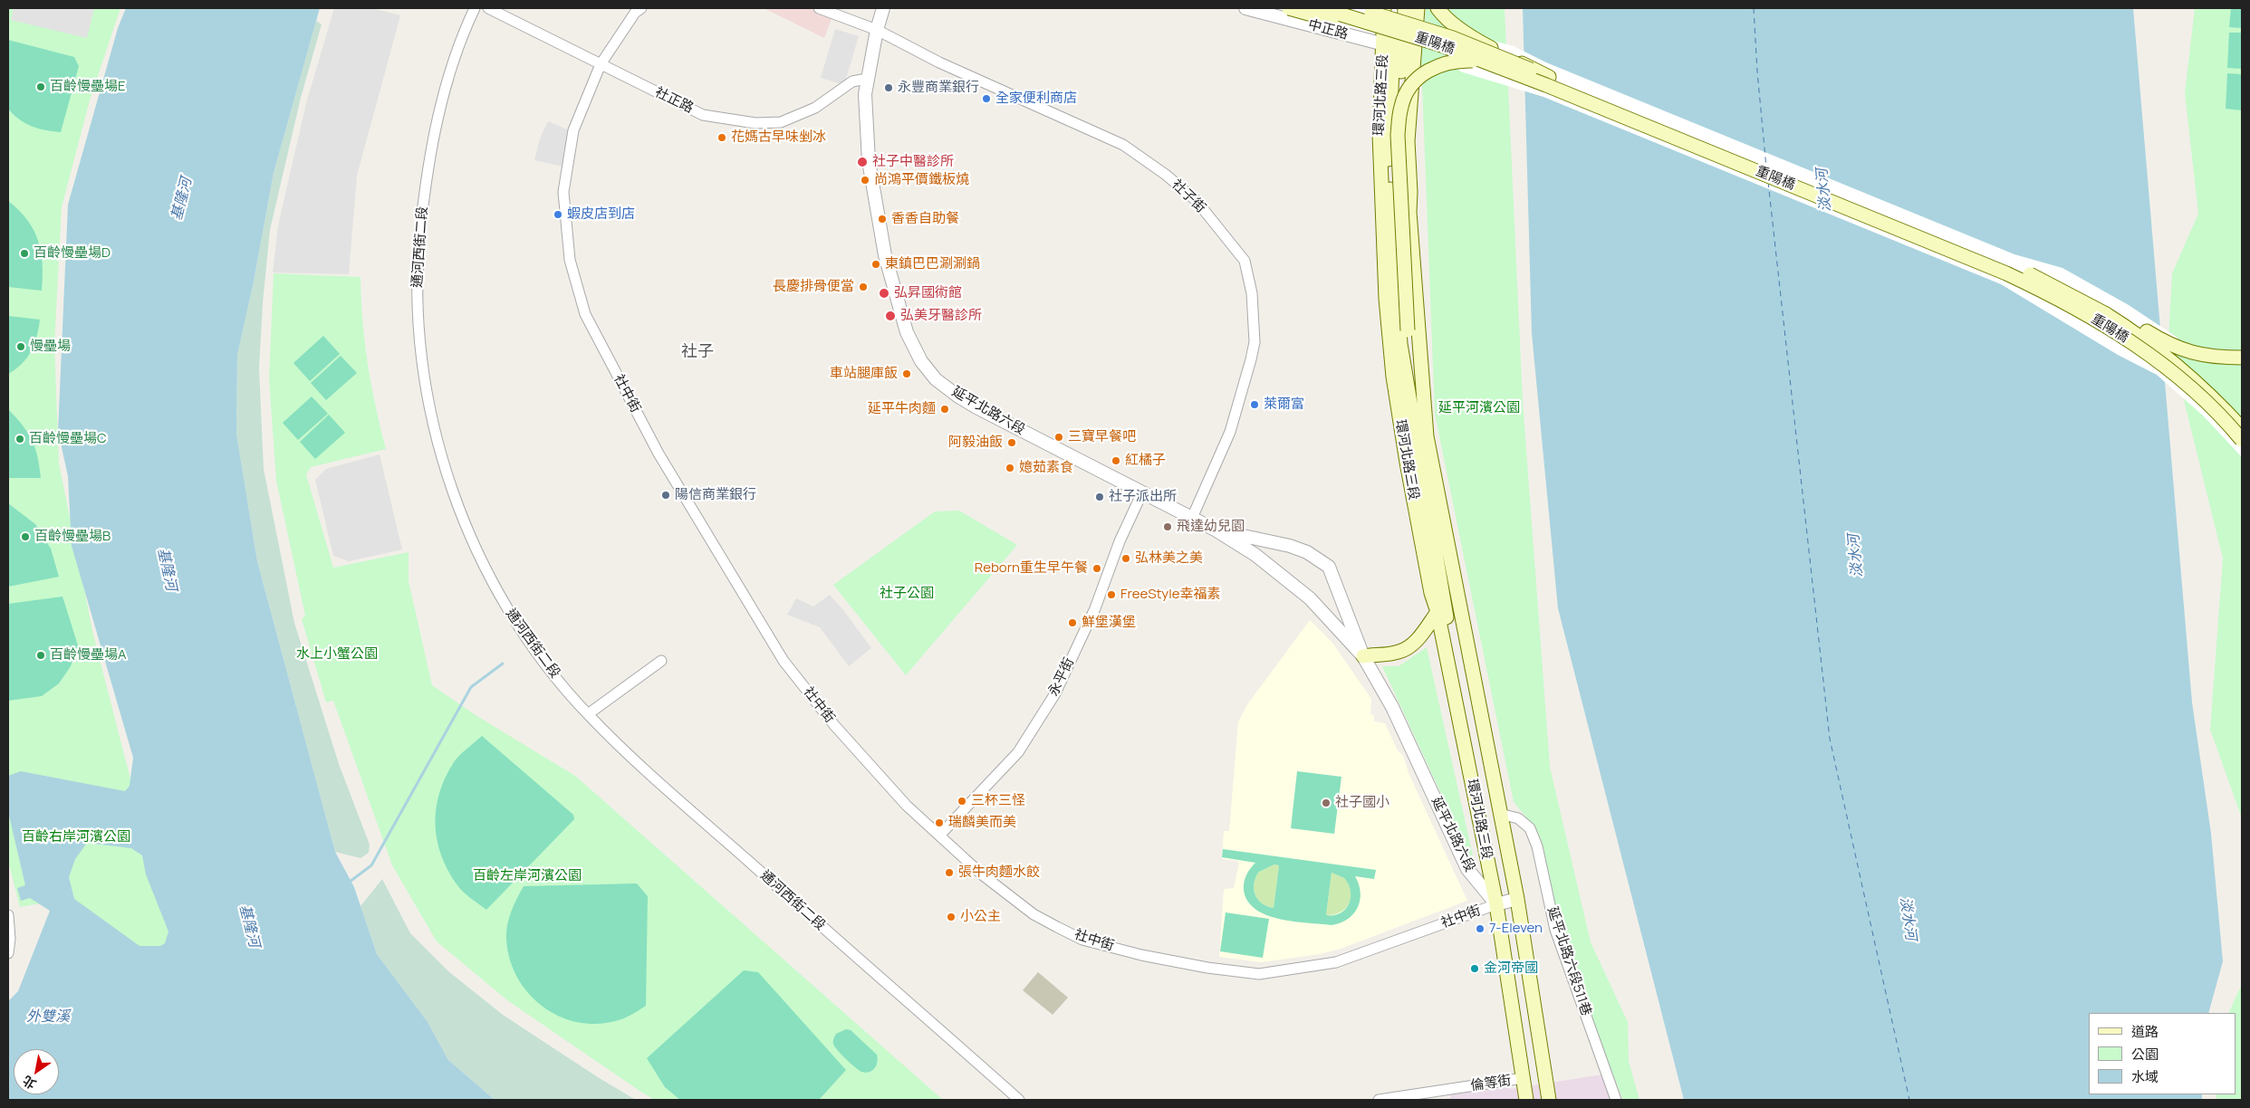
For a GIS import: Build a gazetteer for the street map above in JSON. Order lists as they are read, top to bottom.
{
  "streets": {
    "main road": ["重陽橋", "環河北路三段"],
    "street": [
      "中正路",
      "社正路",
      "社子街",
      "通河西街二段",
      "社中街",
      "延平北路六段",
      "永平街",
      "延平北路六段511巷",
      "倫等街"
    ]
  },
  "crossings": [
    ["中正路", "環河北路三段"],
    ["環河北路三段", "社中街"],
    ["環河北路三段", "延平北路六段"],
    ["環河北路三段", "延平北路六段511巷"],
    ["社正路", "社中街"],
    ["社正路", "延平北路六段"],
    ["社子街", "延平北路六段"],
    ["社中街", "延平北路六段"],
    ["社中街", "永平街"],
    ["延平北路六段", "永平街"]
  ],
  "districts": ["社子"],
  "water": ["淡水河", "基隆河", "外雙溪"],
  "parks": [
    "延平河濱公園",
    "社子公園",
    "水上小蟹公園",
    "百齡右岸河濱公園",
    "百齡左岸河濱公園"
  ],
  "places": [
    "百齡慢壘場E",
    "永豐商業銀行",
    "全家便利商店",
    "花媽古早味剉冰",
    "社子中醫診所",
    "尚鴻平價鐵板燒",
    "蝦皮店到店",
    "香香自助餐",
    "百齡慢壘場D",
    "東鎮巴巴涮涮鍋",
    "長慶排骨便當",
    "弘昇國術館",
    "弘美牙醫診所",
    "慢壘場",
    "車站腿庫飯",
    "萊爾富",
    "延平牛肉麵",
    "三寶早餐吧",
    "百齡慢壘場C",
    "阿毅油飯",
    "紅橘子",
    "嬑茹素食",
    "陽信商業銀行",
    "社子派出所",
    "飛達幼兒園",
    "百齡慢壘場B",
    "弘林美之美",
    "Reborn重生早午餐",
    "FreeStyle幸福素",
    "鮮堡漢堡",
    "百齡慢壘場A",
    "三杯三怪",
    "社子國小",
    "瑞麟美而美",
    "張牛肉麵水餃",
    "小公主",
    "7-Eleven",
    "金河帝國"
  ],
  "legend": ["道路", "公園", "水域"],
  "north": "bottom left"
}
